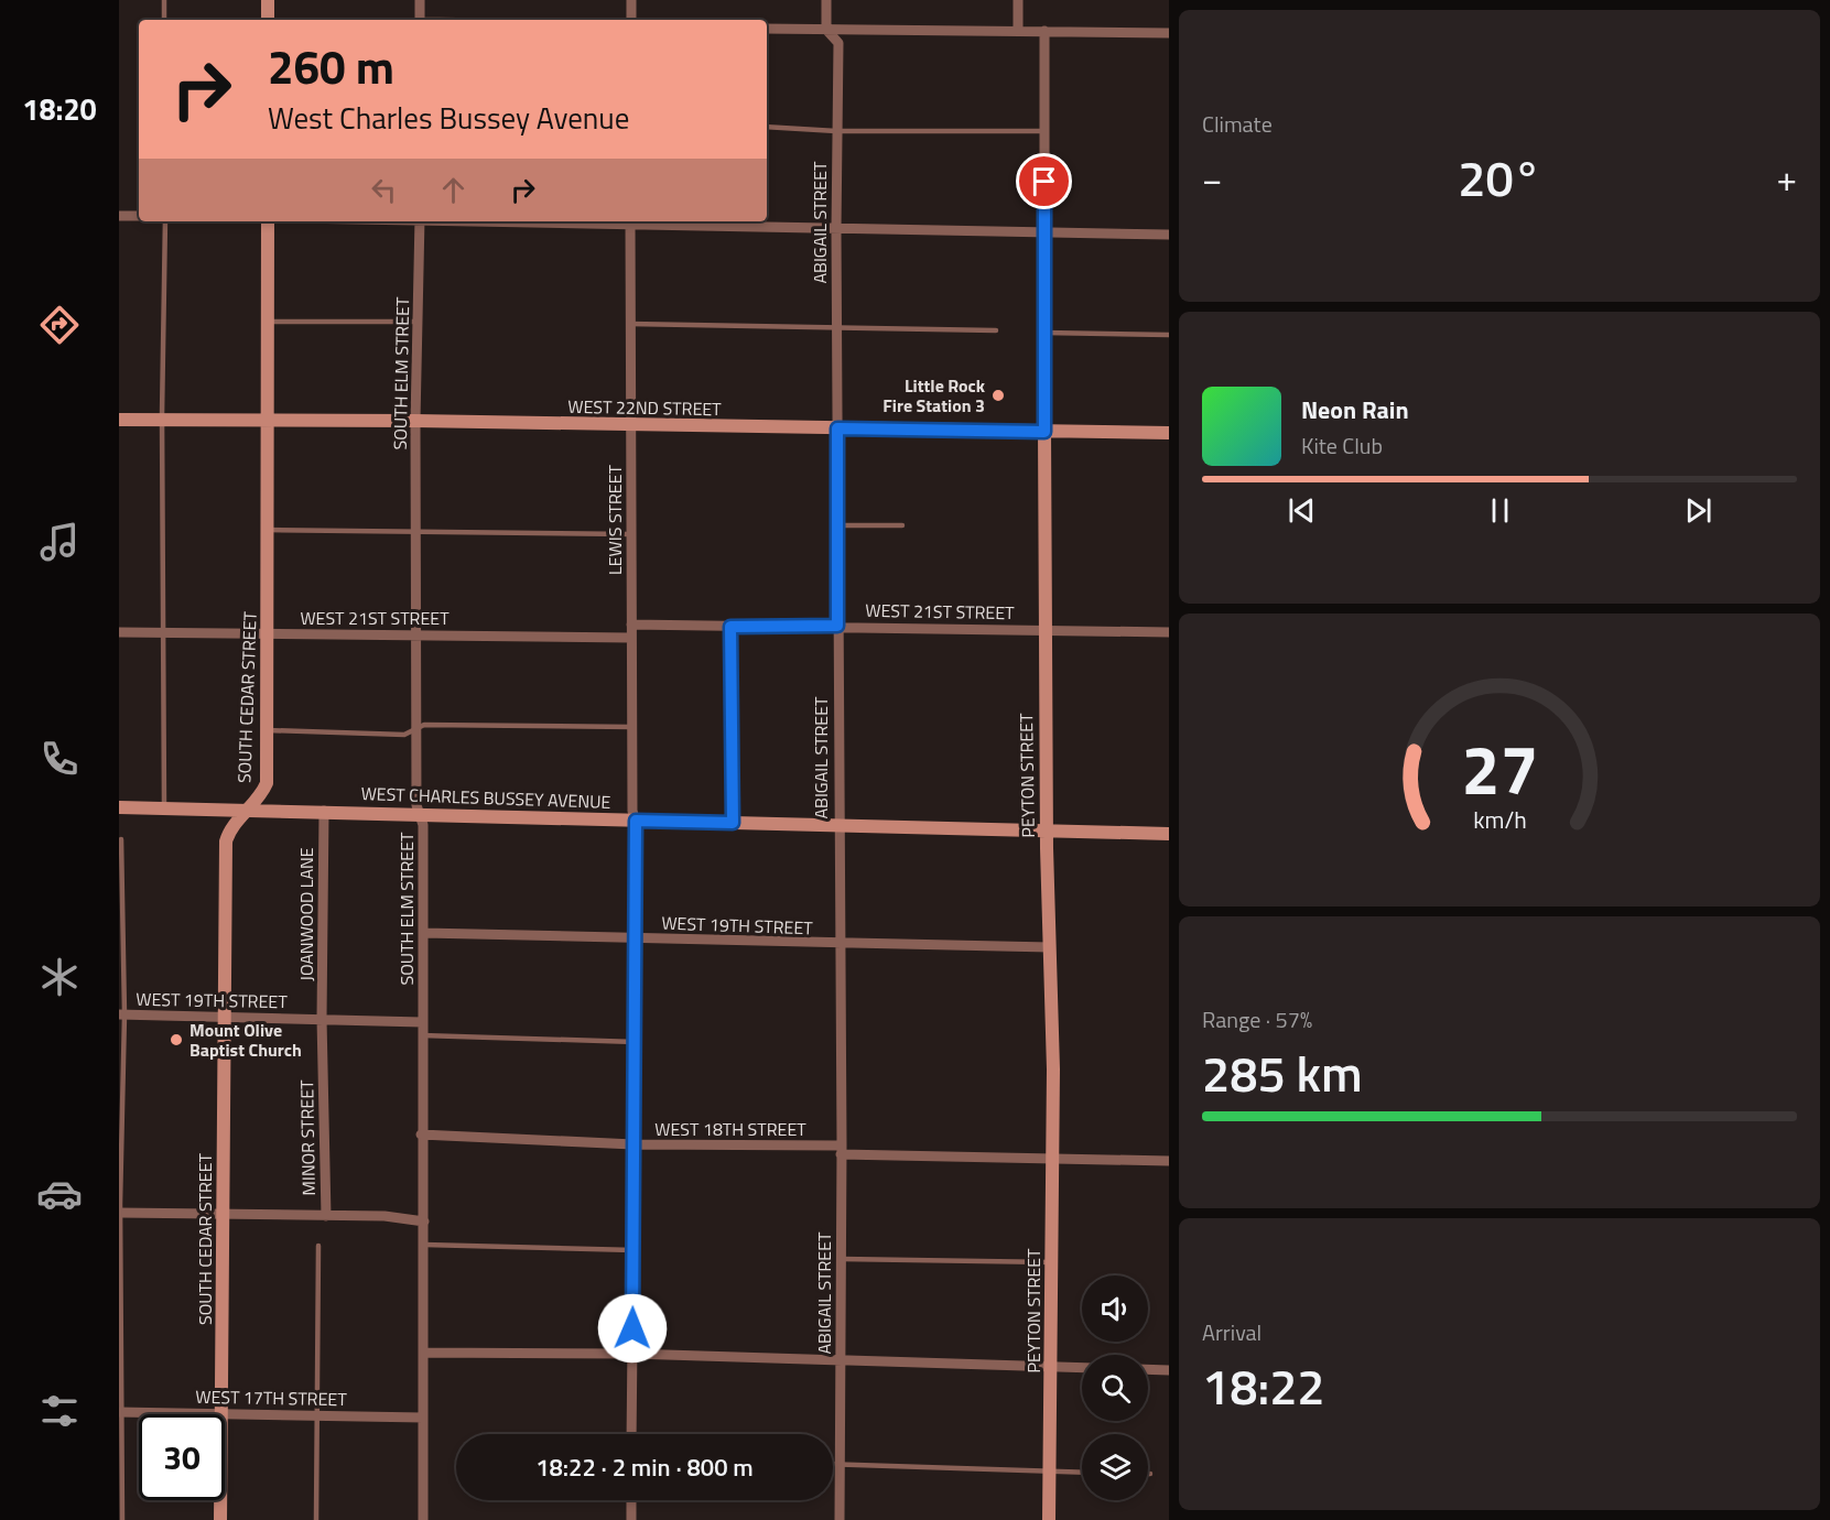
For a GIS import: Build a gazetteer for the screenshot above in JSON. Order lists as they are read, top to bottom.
{
  "streets": {
    "street": [
      "ABIGAIL STREET",
      "SOUTH ELM STREET",
      "WEST 22ND STREET",
      "LEWIS STREET",
      "WEST 21ST STREET",
      "SOUTH CEDAR STREET",
      "PEYTON STREET",
      "WEST CHARLES BUSSEY AVENUE",
      "JOANWOOD LANE",
      "WEST 19TH STREET",
      "WEST 18TH STREET",
      "MINOR STREET",
      "WEST 17TH STREET"
    ]
  },
  "crossings": [
    ["ABIGAIL STREET", "WEST 22ND STREET"],
    ["ABIGAIL STREET", "WEST 21ST STREET"],
    ["ABIGAIL STREET", "WEST CHARLES BUSSEY AVENUE"],
    ["ABIGAIL STREET", "WEST 19TH STREET"],
    ["ABIGAIL STREET", "WEST 18TH STREET"],
    ["SOUTH ELM STREET", "WEST 22ND STREET"],
    ["SOUTH ELM STREET", "WEST 21ST STREET"],
    ["SOUTH ELM STREET", "WEST CHARLES BUSSEY AVENUE"],
    ["SOUTH ELM STREET", "WEST 19TH STREET"],
    ["SOUTH ELM STREET", "WEST 18TH STREET"],
    ["SOUTH ELM STREET", "WEST 17TH STREET"],
    ["WEST 22ND STREET", "LEWIS STREET"],
    ["WEST 22ND STREET", "SOUTH CEDAR STREET"],
    ["WEST 22ND STREET", "PEYTON STREET"],
    ["LEWIS STREET", "WEST 21ST STREET"],
    ["LEWIS STREET", "WEST CHARLES BUSSEY AVENUE"],
    ["LEWIS STREET", "WEST 19TH STREET"],
    ["LEWIS STREET", "WEST 18TH STREET"],
    ["WEST 21ST STREET", "SOUTH CEDAR STREET"],
    ["WEST 21ST STREET", "PEYTON STREET"],
    ["SOUTH CEDAR STREET", "WEST CHARLES BUSSEY AVENUE"],
    ["SOUTH CEDAR STREET", "WEST 19TH STREET"],
    ["SOUTH CEDAR STREET", "WEST 17TH STREET"],
    ["PEYTON STREET", "WEST CHARLES BUSSEY AVENUE"],
    ["PEYTON STREET", "WEST 19TH STREET"],
    ["PEYTON STREET", "WEST 18TH STREET"],
    ["WEST CHARLES BUSSEY AVENUE", "JOANWOOD LANE"],
    ["JOANWOOD LANE", "WEST 19TH STREET"],
    ["JOANWOOD LANE", "MINOR STREET"],
    ["WEST 19TH STREET", "MINOR STREET"]
  ],
  "places": ["Little Rock Fire Station 3", "Mount Olive Baptist Church"],
  "page": {
    "tabs": "18:20",
    "tile": [
      "Climate",
      ["Range · 57%", "285 km"],
      ["Arrival", "18:22"]
    ],
    "turn": ["260 m", "West Charles Bussey Avenue"],
    "heat": ["−", "20°", "+"],
    "song": ["Neon Rain", "Kite Club"],
    "limit": "30",
    "trip": "18:22 · 2 min · 800 m",
    "gauge": ["27", "km/h"]
  }
}
